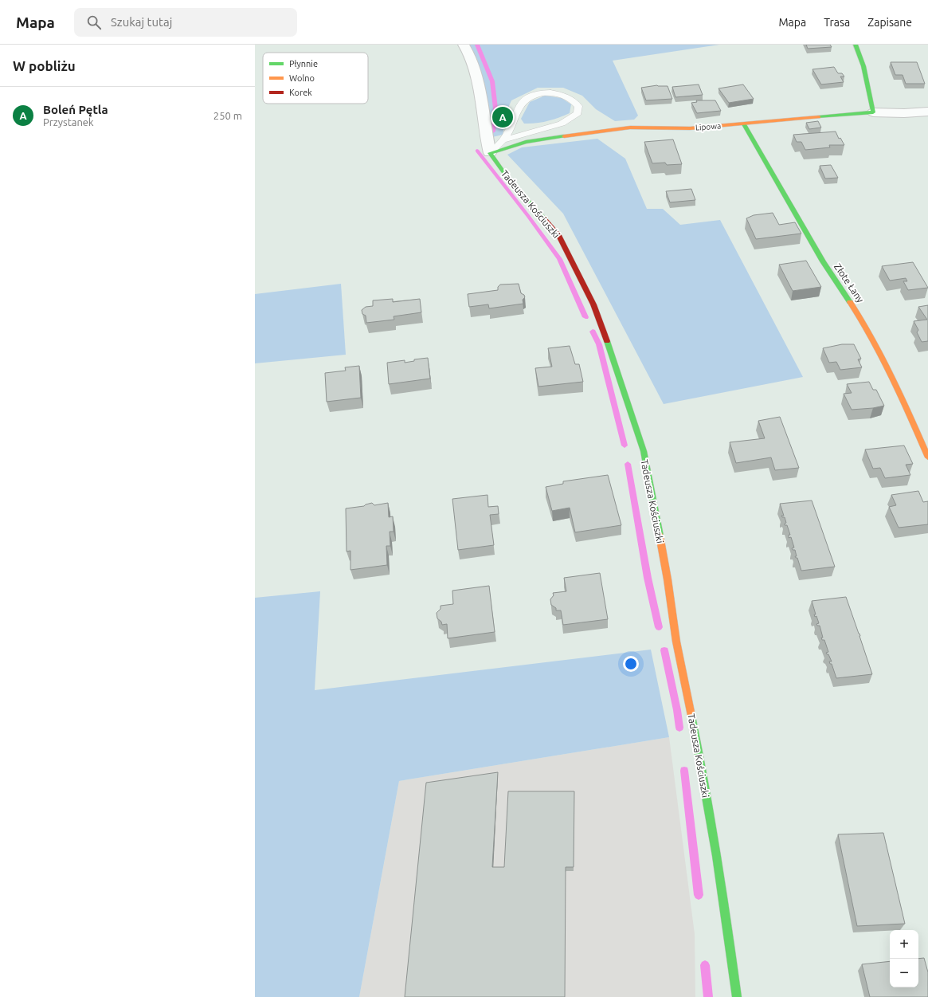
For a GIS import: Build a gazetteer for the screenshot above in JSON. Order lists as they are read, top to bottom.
{
  "streets": {
    "street": ["Lipowa", "Tadeusza Kościuszki", "Złote Łany"]
  },
  "crossings": [
    ["Lipowa", "Tadeusza Kościuszki"],
    ["Lipowa", "Złote Łany"]
  ],
  "legend": ["Płynnie", "Wolno", "Korek"],
  "page": {
    "header": "Mapa",
    "search": "Szukaj tutaj",
    "nav": ["Mapa", "Trasa", "Zapisane"],
    "heading": "W pobliżu",
    "list": [
      {
        "mark": "A",
        "name": "Boleń Pętla",
        "note": "Przystanek",
        "value": "250 m"
      }
    ],
    "pins": "A",
    "map_buttons": ["+", "−"]
  }
}
